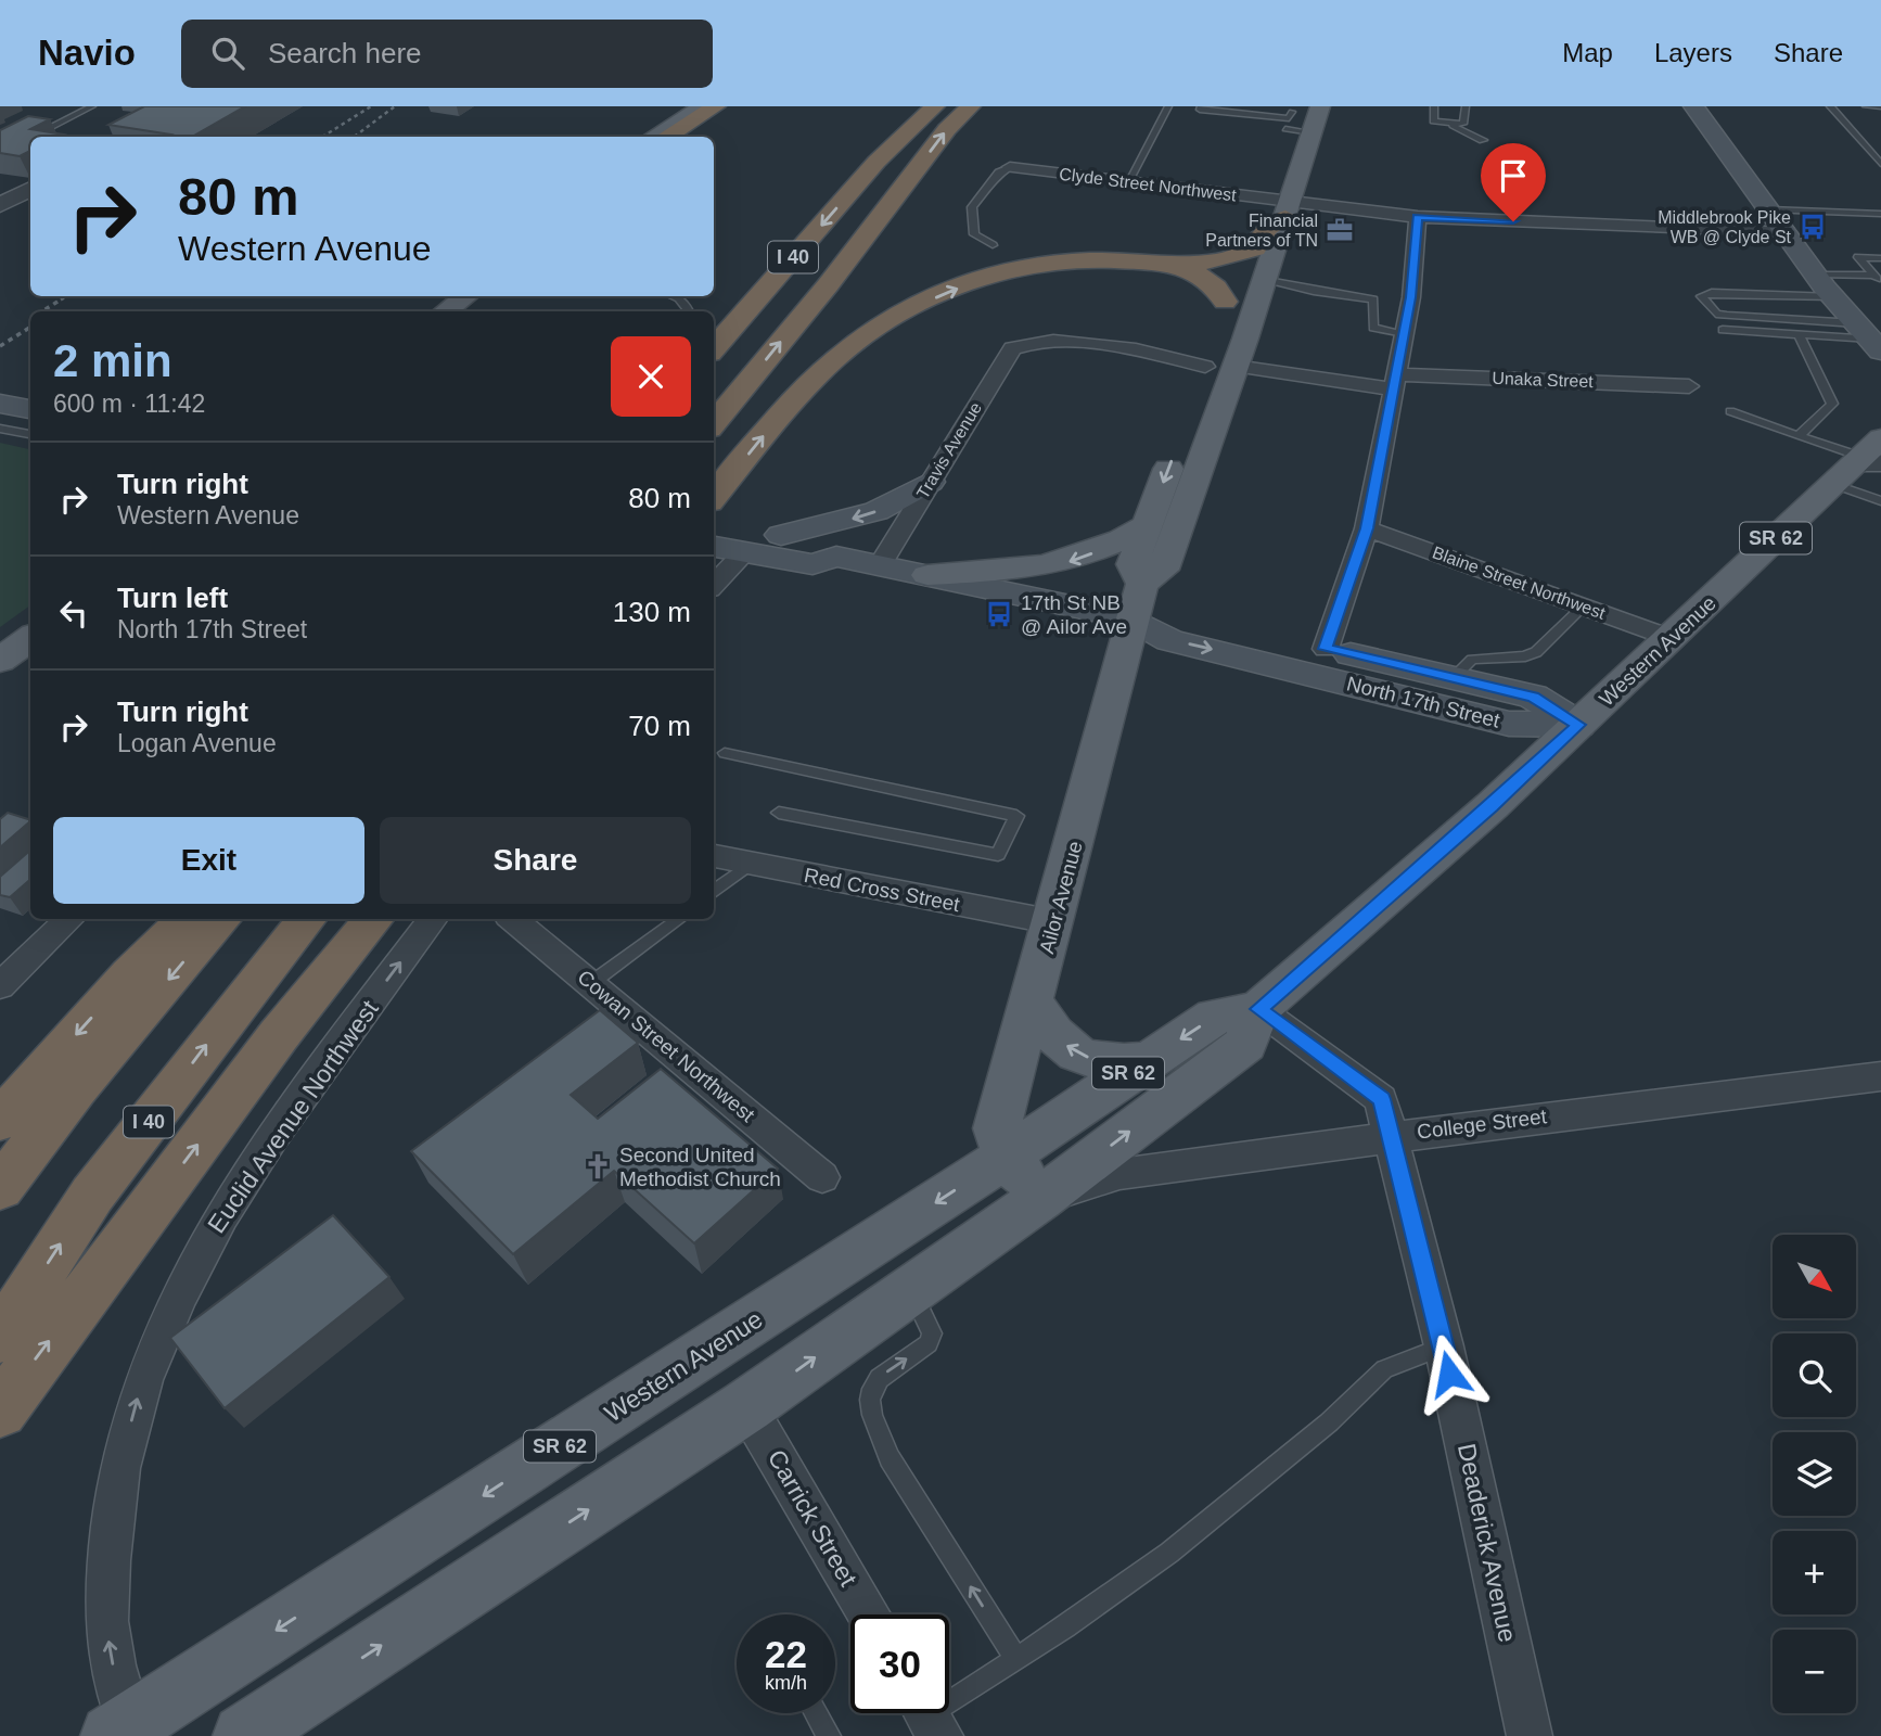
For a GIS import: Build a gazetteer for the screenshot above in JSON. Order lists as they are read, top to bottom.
{
  "streets": {
    "highway": ["I 40"],
    "main road": [
      "SR 62",
      "Western Avenue",
      "North 17th Street",
      "Ailor Avenue"
    ],
    "street": [
      "Clyde Street Northwest",
      "Unaka Street",
      "Travis Avenue",
      "Blaine Street Northwest",
      "Red Cross Street",
      "Cowan Street Northwest",
      "Euclid Avenue Northwest",
      "College Street",
      "Carrick Street",
      "Deaderick Avenue"
    ]
  },
  "crossings": [
    ["Clyde Street Northwest", "Ailor Avenue"],
    ["Unaka Street", "Travis Avenue"],
    ["Unaka Street", "Ailor Avenue"],
    ["Travis Avenue", "North 17th Street"],
    ["Blaine Street Northwest", "Western Avenue"],
    ["Western Avenue", "North 17th Street"],
    ["Western Avenue", "Ailor Avenue"],
    ["Western Avenue", "Euclid Avenue Northwest"],
    ["Western Avenue", "College Street"],
    ["Western Avenue", "Carrick Street"],
    ["Western Avenue", "Deaderick Avenue"],
    ["North 17th Street", "Ailor Avenue"],
    ["Red Cross Street", "Ailor Avenue"],
    ["Ailor Avenue", "College Street"],
    ["College Street", "Deaderick Avenue"]
  ],
  "one_way": ["Euclid Avenue Northwest"],
  "places": {
    "bus stop": ["Middlebrook Pike WB @ Clyde St", "17th St NB @ Ailor Ave"],
    "office": ["Financial Partners of TN"],
    "church": ["Second United Methodist Church"]
  },
  "north": "bottom right",
  "page": {
    "header": "Navio",
    "search": "Search here",
    "nav": ["Map", "Layers", "Share"],
    "turn": ["80 m", "Western Avenue"],
    "heading": ["2 min", "600 m · 11:42"],
    "list": [
      {
        "name": "Turn right",
        "note": "Western Avenue",
        "value": "80 m"
      },
      {
        "name": "Turn left",
        "note": "North 17th Street",
        "value": "130 m"
      },
      {
        "name": "Turn right",
        "note": "Logan Avenue",
        "value": "70 m"
      }
    ],
    "buttons": ["Exit", "Share"],
    "map_buttons": ["+", "−"],
    "speed": "22 km/h",
    "limit": "30"
  }
}
